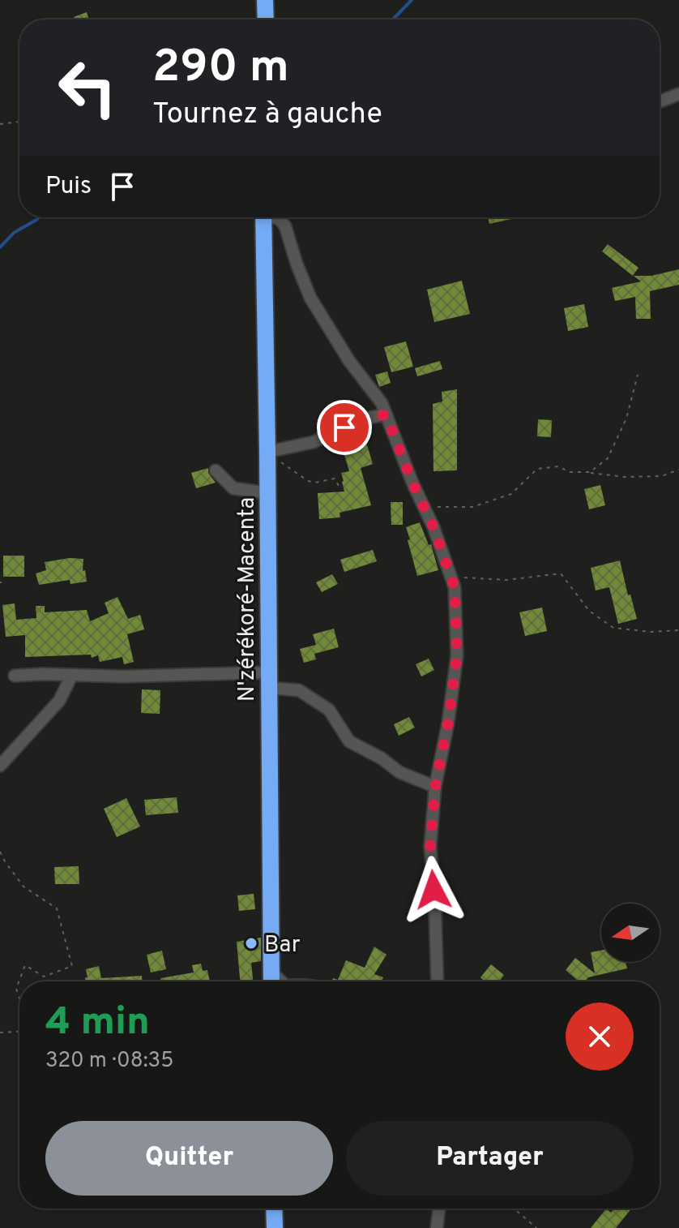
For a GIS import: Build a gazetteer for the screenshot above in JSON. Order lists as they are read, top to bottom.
{
  "streets": {
    "highway": ["N'zérékoré-Macenta"]
  },
  "places": ["Bar"],
  "north": "left",
  "page": {
    "turn": ["290 m", "Tournez à gauche"],
    "then": "Puis",
    "heading": ["4 min", "320 m · 08:35"],
    "buttons": ["Quitter", "Partager"]
  }
}
